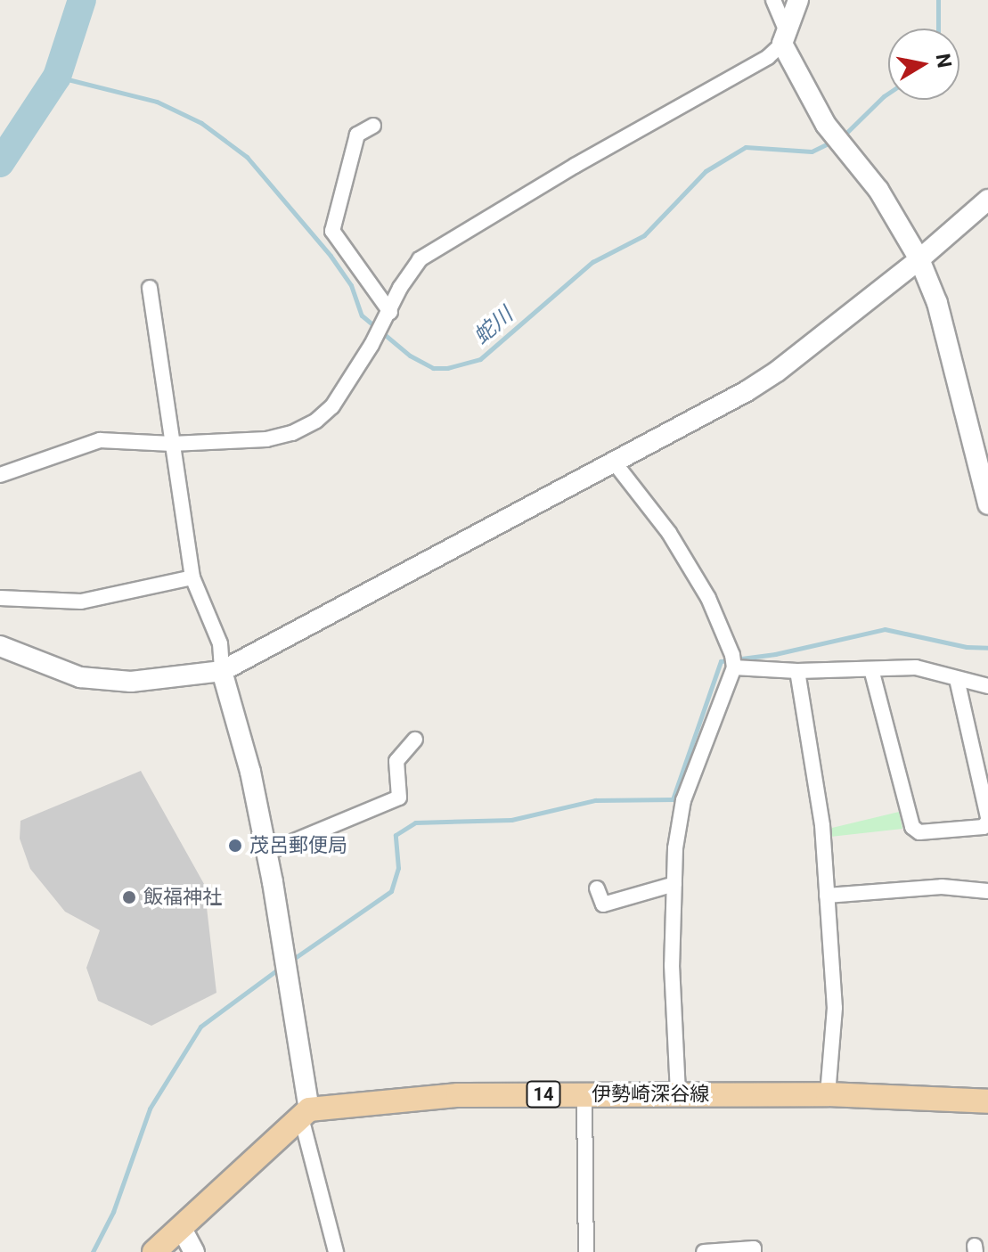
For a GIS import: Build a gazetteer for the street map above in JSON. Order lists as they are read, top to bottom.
{
  "streets": {
    "main road": ["14", "伊勢崎深谷線"]
  },
  "water": ["蛇川"],
  "places": ["茂呂郵便局", "飯福神社"],
  "north": "right"
}
